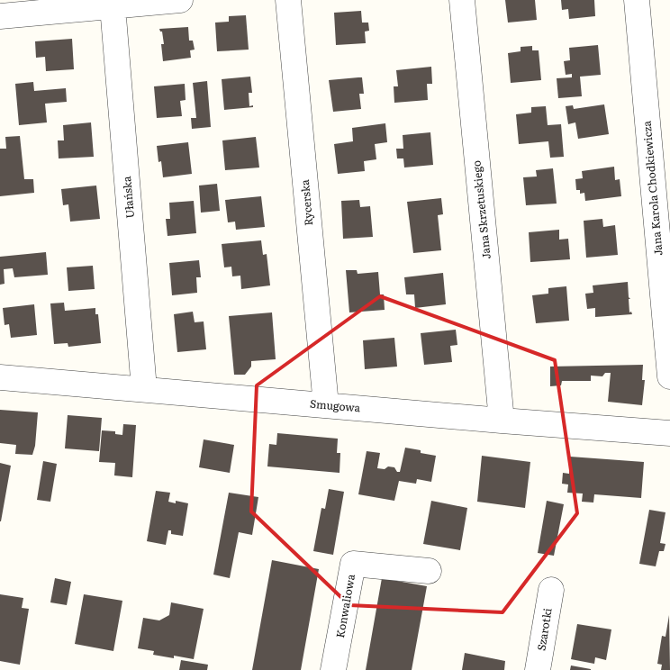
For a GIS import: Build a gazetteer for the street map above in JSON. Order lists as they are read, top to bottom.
{
  "streets": {
    "street": [
      "Jana Karola Chodkiewicza",
      "Ułańska",
      "Rycerska",
      "Jana Skrzetuskiego",
      "Smugowa",
      "Konwaliowa",
      "Szarotki"
    ]
  },
  "crossings": [
    ["Ułańska", "Smugowa"],
    ["Rycerska", "Smugowa"],
    ["Jana Skrzetuskiego", "Smugowa"]
  ]
}
